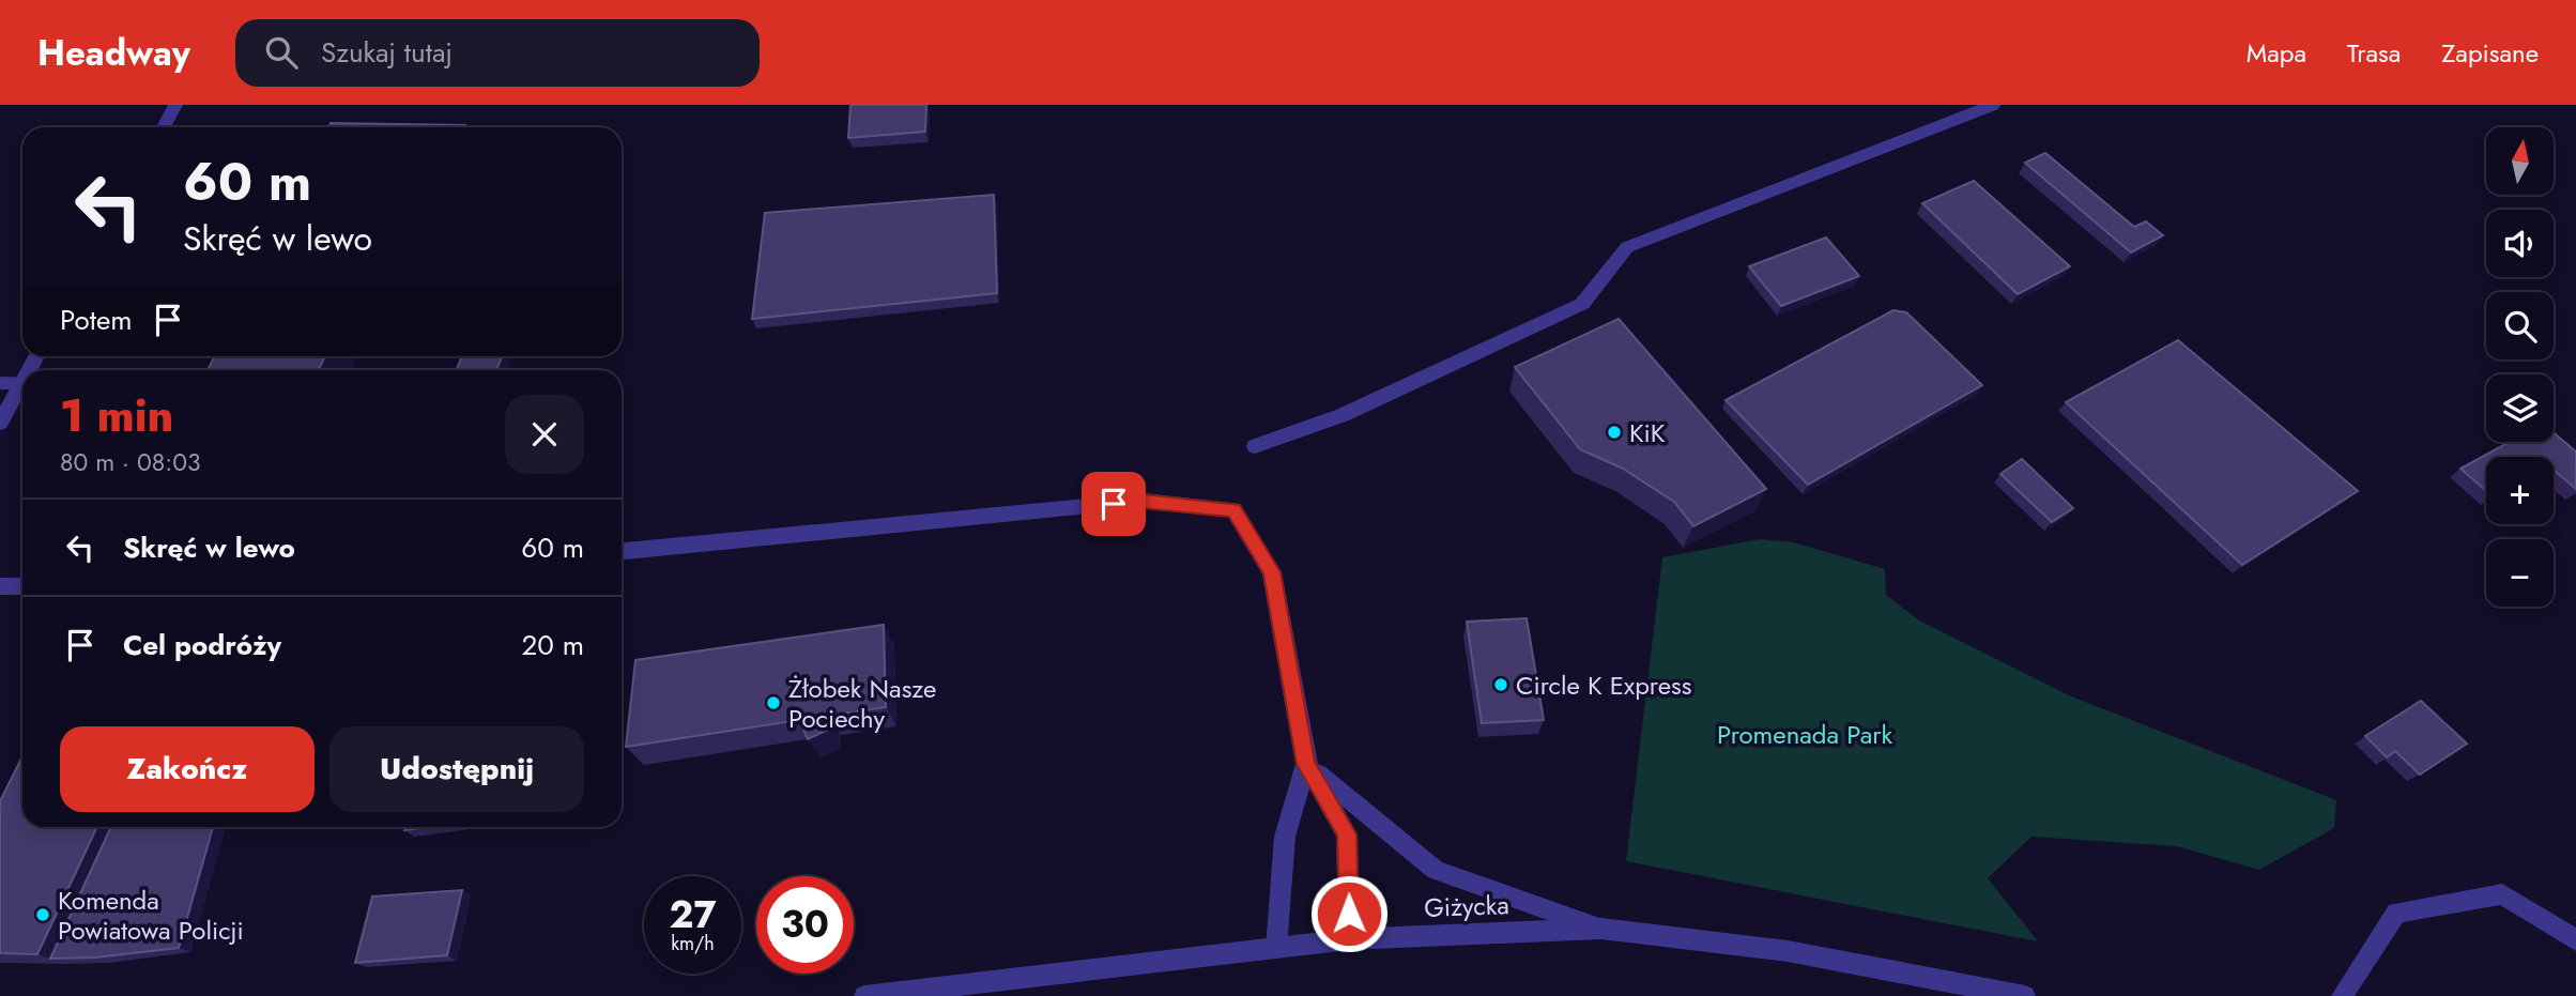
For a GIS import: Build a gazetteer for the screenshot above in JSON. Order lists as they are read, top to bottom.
{
  "streets": {
    "street": ["Giżycka"]
  },
  "parks": ["Promenada Park"],
  "places": [
    "KiK",
    "Circle K Express",
    "Żłobek Nasze Pociechy",
    "Komenda Powiatowa Policji"
  ],
  "north": "top",
  "page": {
    "header": "Headway",
    "search": "Szukaj tutaj",
    "nav": ["Mapa", "Trasa", "Zapisane"],
    "map_buttons": ["+", "−"],
    "turn": ["60 m", "Skręć w lewo"],
    "then": "Potem",
    "heading": ["1 min", "80 m · 08:03"],
    "list": [
      {
        "name": "Skręć w lewo",
        "value": "60 m"
      },
      {
        "name": "Cel podróży",
        "value": "20 m"
      }
    ],
    "buttons": ["Zakończ", "Udostępnij"],
    "speed": "27 km/h",
    "limit": "30"
  }
}
